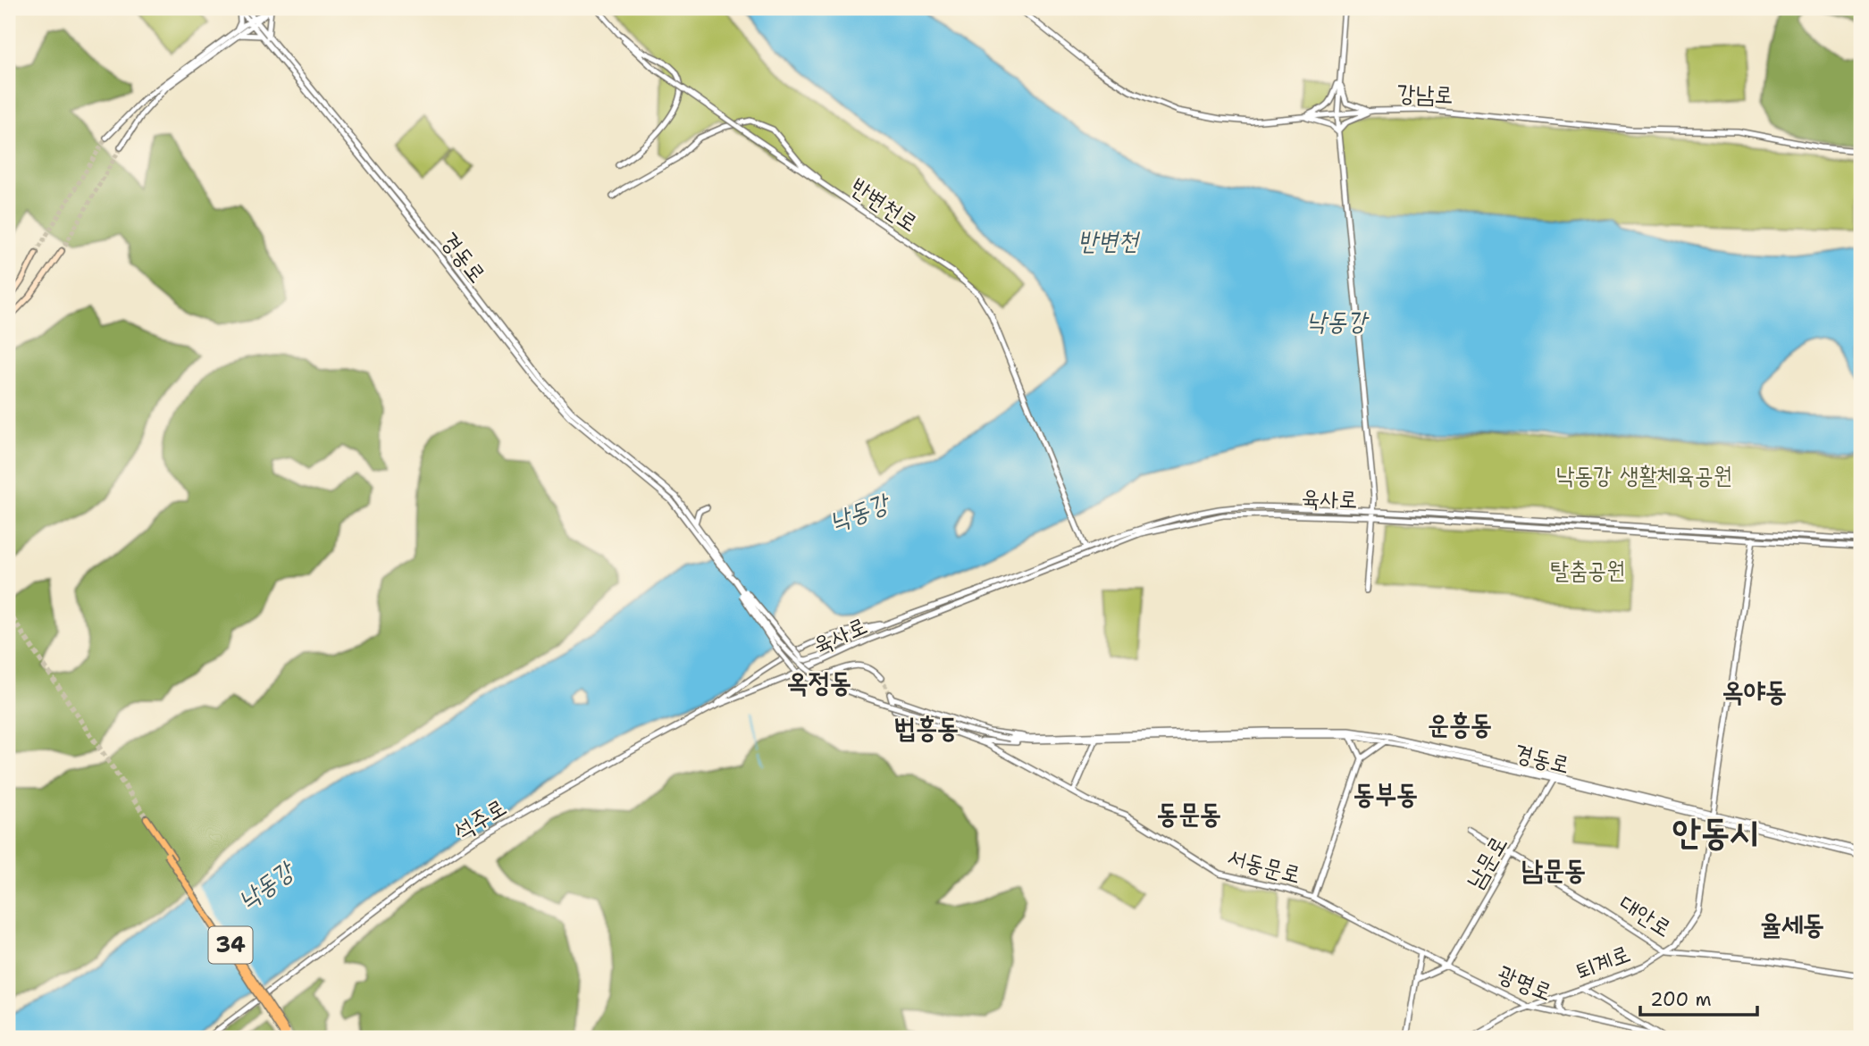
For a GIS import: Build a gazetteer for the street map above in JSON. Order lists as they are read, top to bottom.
{
  "streets": {
    "highway": ["34"],
    "street": [
      "강남로",
      "반변천로",
      "경동로",
      "육사로",
      "석주로",
      "남문로",
      "서동문로",
      "대안로",
      "퇴계로",
      "광명로"
    ]
  },
  "crossings": [
    ["반변천로", "육사로"],
    ["경동로", "남문로"],
    ["경동로", "퇴계로"],
    ["육사로", "석주로"],
    ["육사로", "퇴계로"],
    ["남문로", "서동문로"],
    ["남문로", "대안로"],
    ["남문로", "광명로"],
    ["서동문로", "광명로"],
    ["대안로", "퇴계로"],
    ["퇴계로", "광명로"]
  ],
  "districts": [
    "옥정동",
    "옥야동",
    "운흥동",
    "법흥동",
    "동부동",
    "동문동",
    "안동시",
    "남문동",
    "율세동"
  ],
  "water": ["반변천", "낙동강"],
  "parks": ["낙동강 생활체육공원", "탈춤공원"],
  "scale_bar": "200 m"
}
